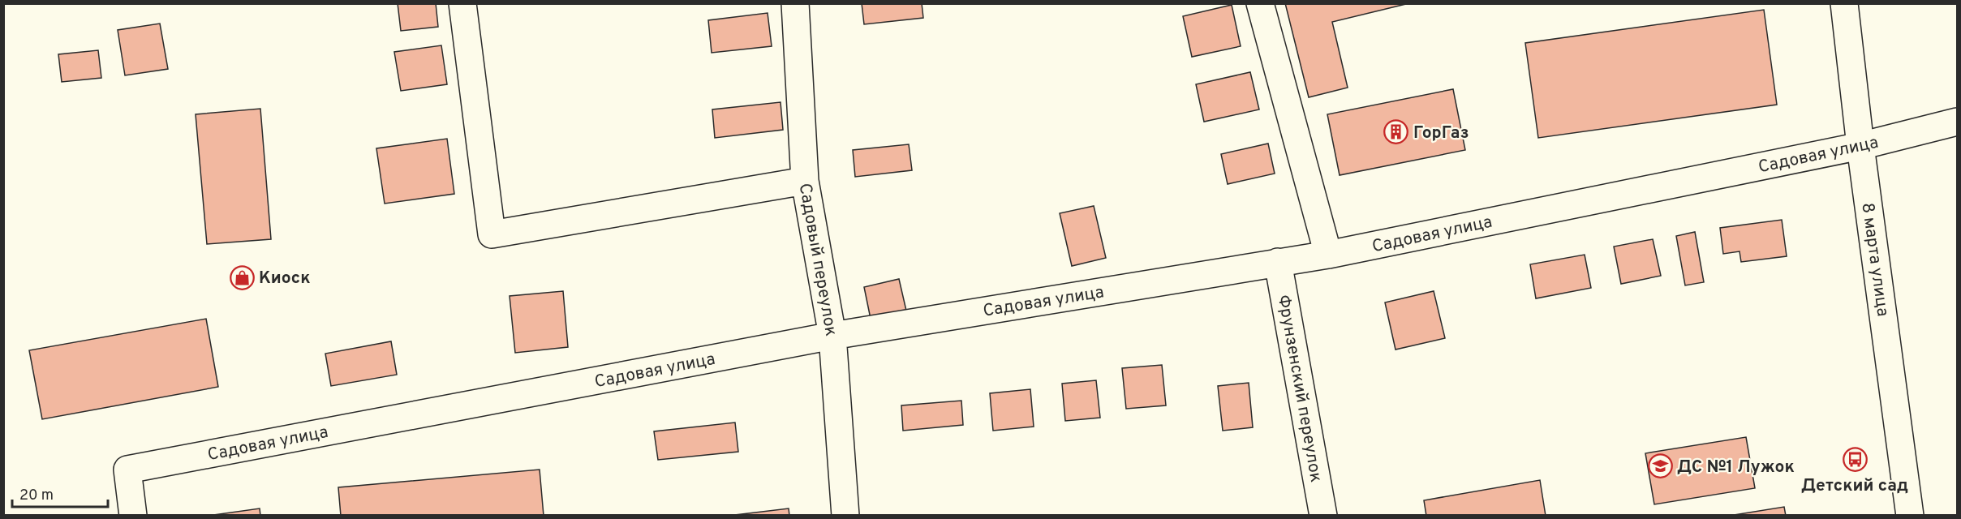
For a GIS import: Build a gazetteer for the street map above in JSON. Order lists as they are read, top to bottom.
{
  "streets": {
    "street": [
      "Садовая улица",
      "Садовый переулок",
      "8 марта улица",
      "Фрунзенский переулок"
    ]
  },
  "crossings": [
    ["Садовая улица", "Садовый переулок"],
    ["Садовая улица", "8 марта улица"],
    ["Садовая улица", "Фрунзенский переулок"]
  ],
  "places": {
    "building": ["ГорГаз"],
    "shop": ["Киоск"],
    "bus stop": ["Детский сад"],
    "school or university": ["ДС №1 Лужок"]
  },
  "scale_bar": "20 m"
}
